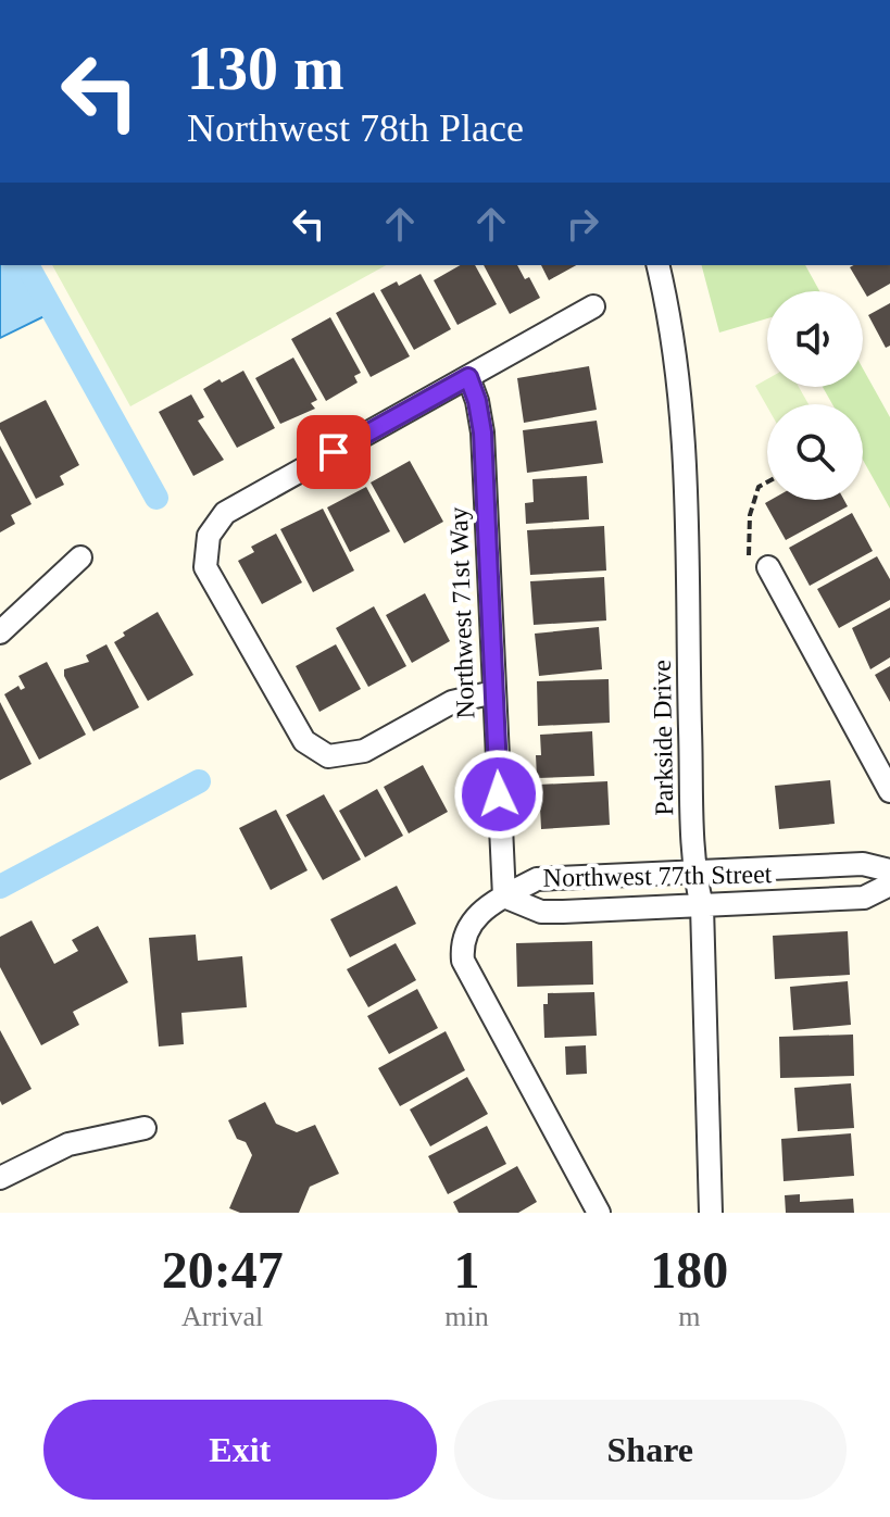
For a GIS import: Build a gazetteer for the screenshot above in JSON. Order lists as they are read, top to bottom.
{
  "streets": {
    "street": ["Northwest 71st Way", "Parkside Drive", "Northwest 77th Street"]
  },
  "crossings": [
    ["Northwest 71st Way", "Northwest 77th Street"],
    ["Parkside Drive", "Northwest 77th Street"]
  ],
  "page": {
    "turn": ["130 m", "Northwest 78th Place"],
    "eta": [
      "20:47",
      "Arrival",
      "1",
      "min",
      "180",
      "m"
    ],
    "buttons": ["Exit", "Share"]
  }
}
